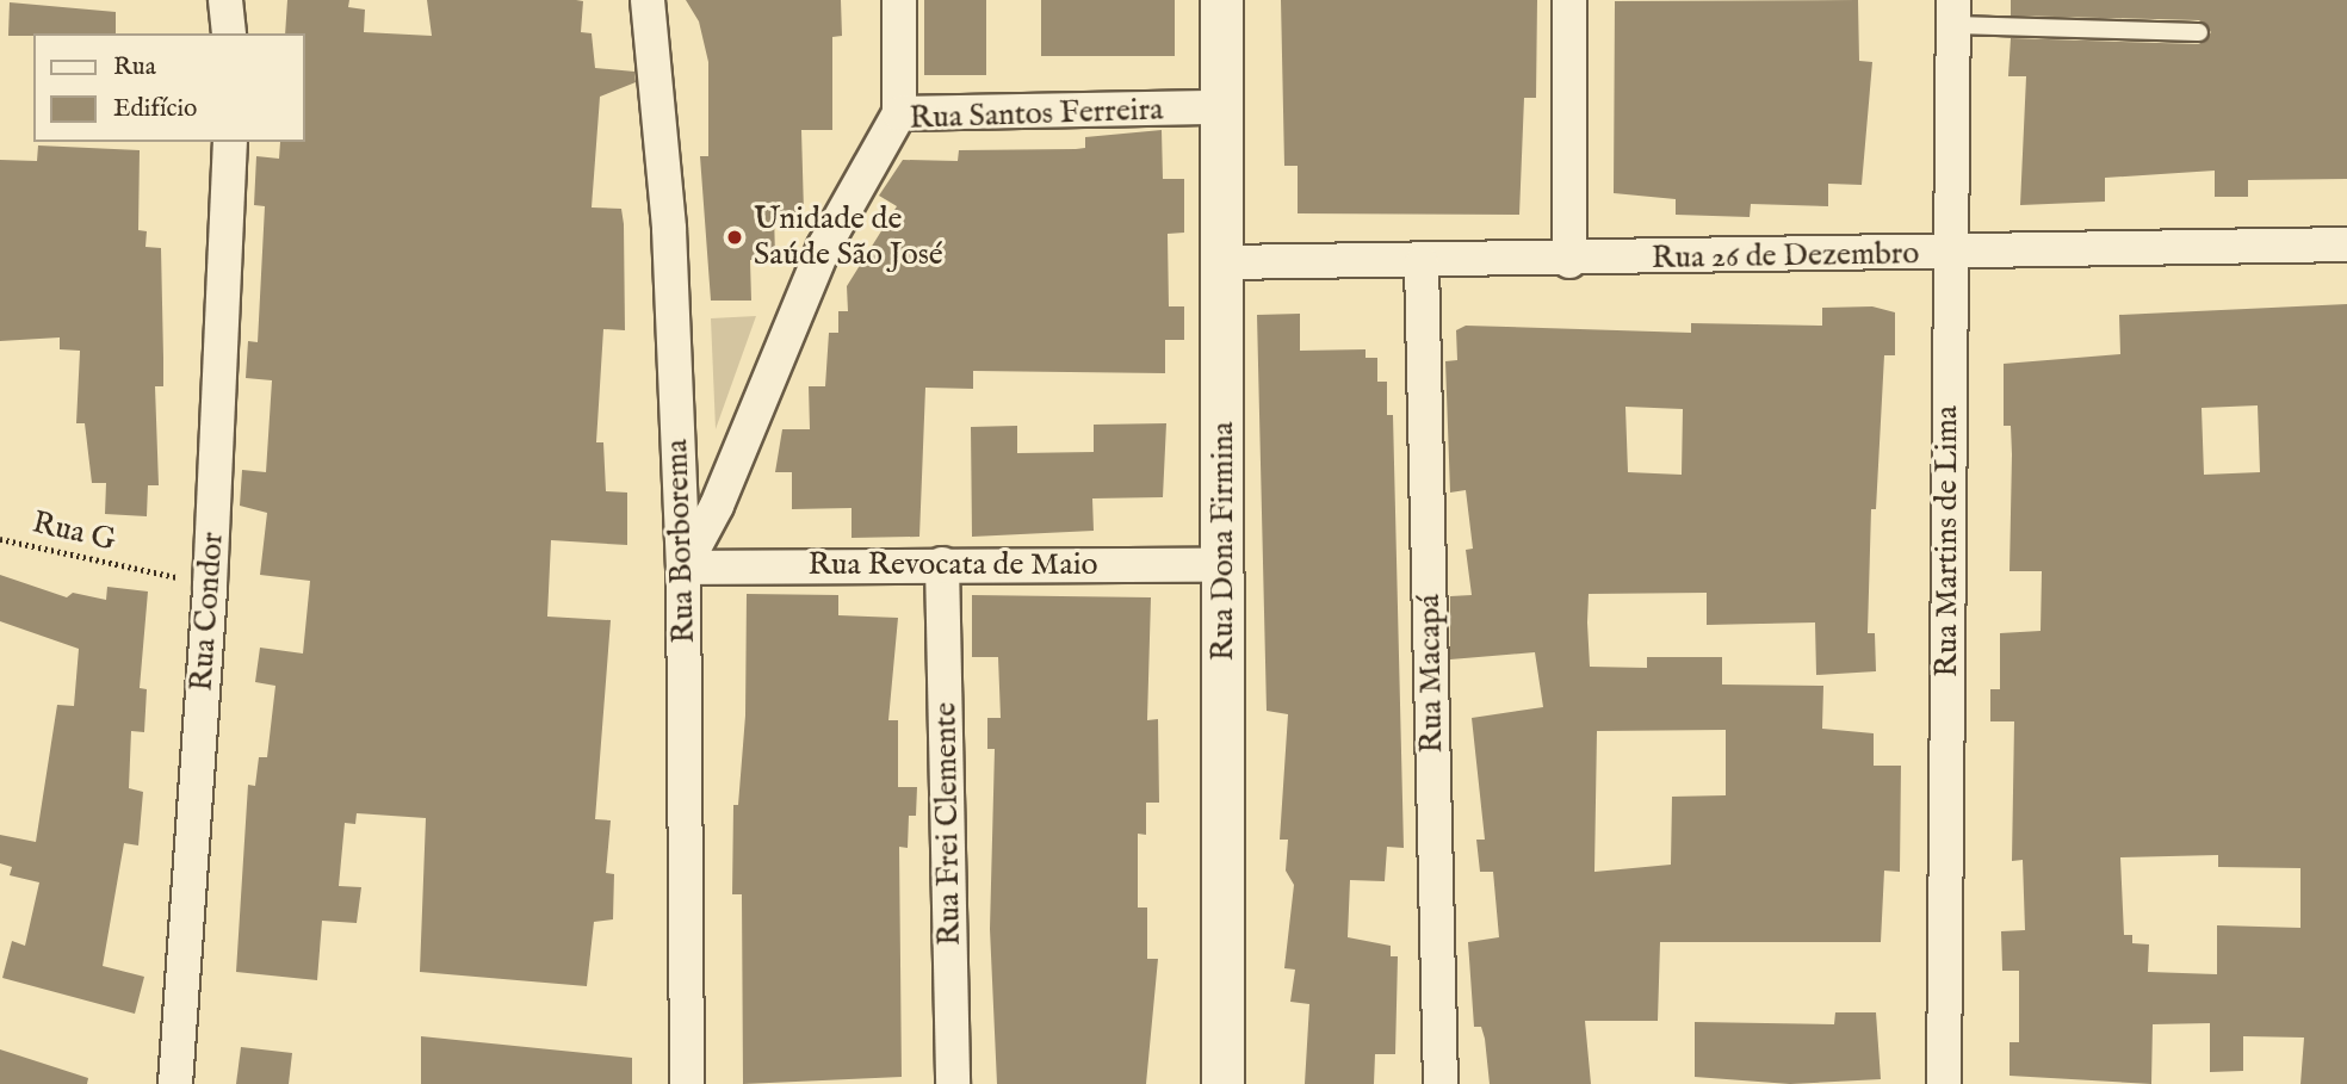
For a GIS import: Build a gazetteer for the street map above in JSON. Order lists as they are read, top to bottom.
{
  "streets": {
    "street": [
      "Rua Santos Ferreira",
      "Rua 26 de Dezembro",
      "Rua Borborema",
      "Rua Dona Firmina",
      "Rua Martins de Lima",
      "Rua Revocata de Maio",
      "Rua Condor",
      "Rua Macapá",
      "Rua Frei Clemente"
    ],
    "path": ["Rua G"]
  },
  "crossings": [
    ["Rua Santos Ferreira", "Rua Borborema"],
    ["Rua Santos Ferreira", "Rua Dona Firmina"],
    ["Rua Santos Ferreira", "Rua Revocata de Maio"],
    ["Rua 26 de Dezembro", "Rua Dona Firmina"],
    ["Rua 26 de Dezembro", "Rua Martins de Lima"],
    ["Rua 26 de Dezembro", "Rua Macapá"],
    ["Rua Borborema", "Rua Revocata de Maio"],
    ["Rua Dona Firmina", "Rua Revocata de Maio"],
    ["Rua Revocata de Maio", "Rua Frei Clemente"]
  ],
  "places": ["Unidade de Saúde São José"],
  "legend": ["Rua", "Edifício"]
}
